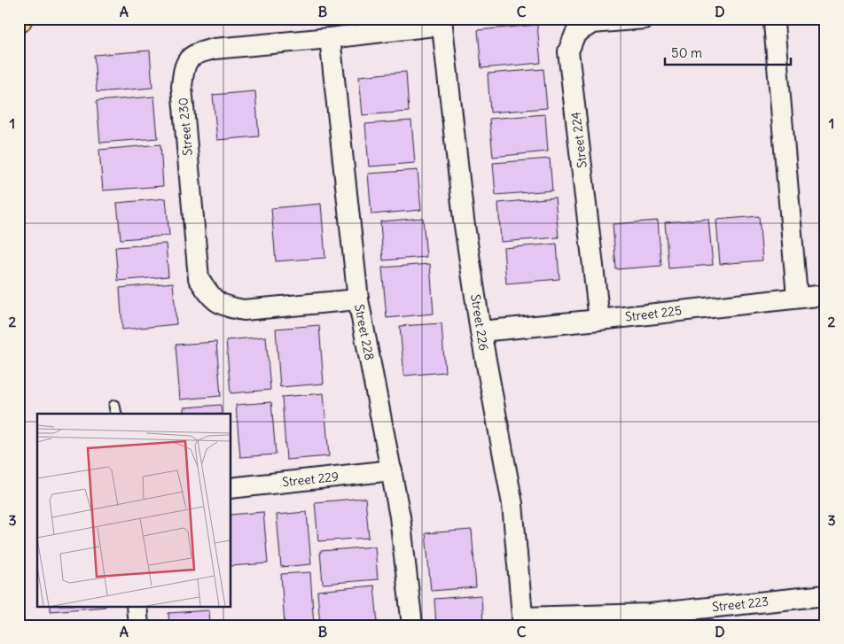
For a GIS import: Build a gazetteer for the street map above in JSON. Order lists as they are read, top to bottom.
{
  "streets": {
    "street": [
      "Street 230",
      "Street 224",
      "Street 225",
      "Street 226",
      "Street 228",
      "Street 229",
      "Street 223"
    ]
  },
  "crossings": [
    ["Street 230", "Street 226"],
    ["Street 230", "Street 228"],
    ["Street 224", "Street 225"],
    ["Street 225", "Street 226"],
    ["Street 226", "Street 223"],
    ["Street 228", "Street 229"]
  ],
  "scale_bar": "50 m",
  "grid": {
    "columns": [
      "A",
      "B",
      "C",
      "D"
    ],
    "rows": ["1", "2", "3"]
  }
}
